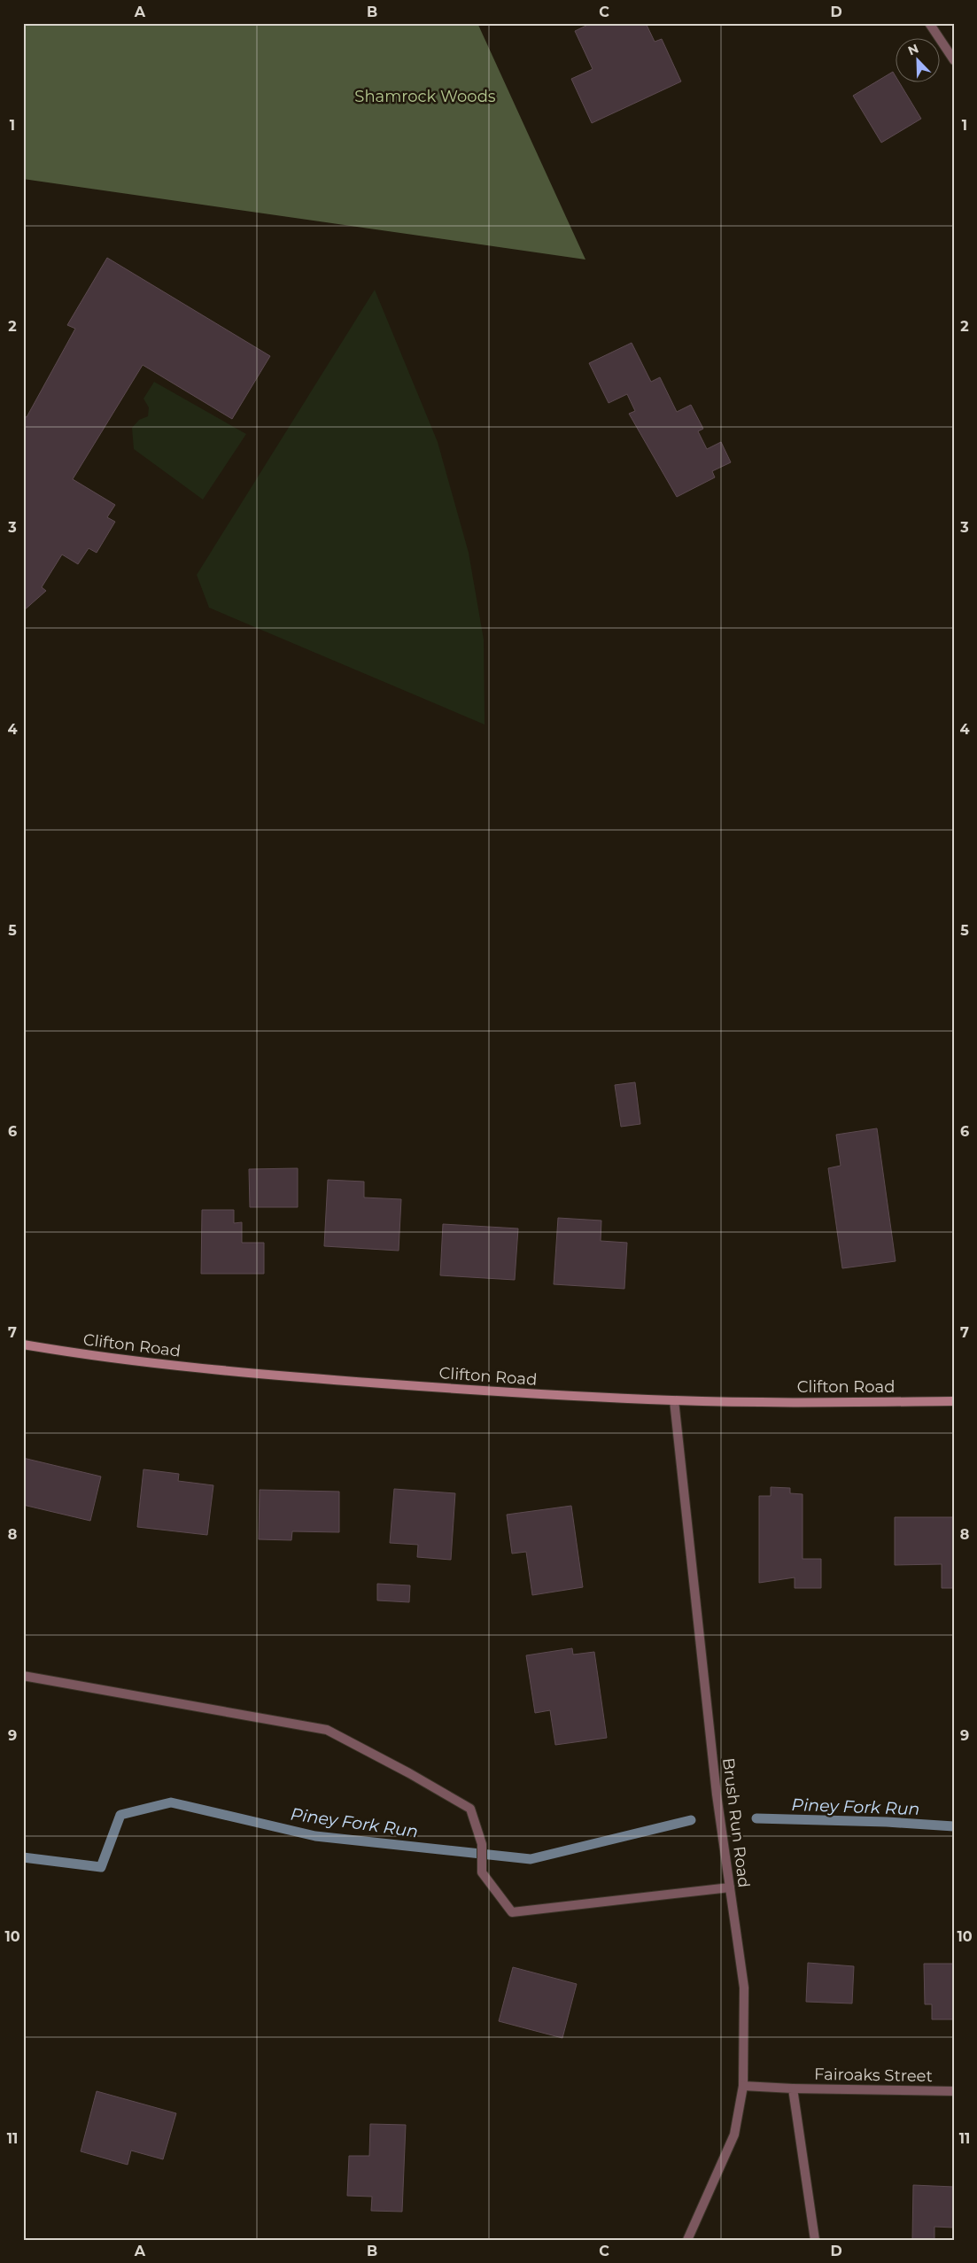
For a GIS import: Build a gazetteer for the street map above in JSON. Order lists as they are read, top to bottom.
{
  "streets": {
    "main road": ["Clifton Road"],
    "street": ["Brush Run Road", "Fairoaks Street"]
  },
  "crossings": [
    ["Clifton Road", "Brush Run Road"],
    ["Brush Run Road", "Fairoaks Street"]
  ],
  "water": ["Piney Fork Run"],
  "parks": ["Shamrock Woods"],
  "north": "top left",
  "grid": {
    "columns": [
      "A",
      "B",
      "C",
      "D"
    ],
    "rows": [
      "1",
      "2",
      "3",
      "4",
      "5",
      "6",
      "7",
      "8",
      "9",
      "10",
      "11"
    ]
  }
}
